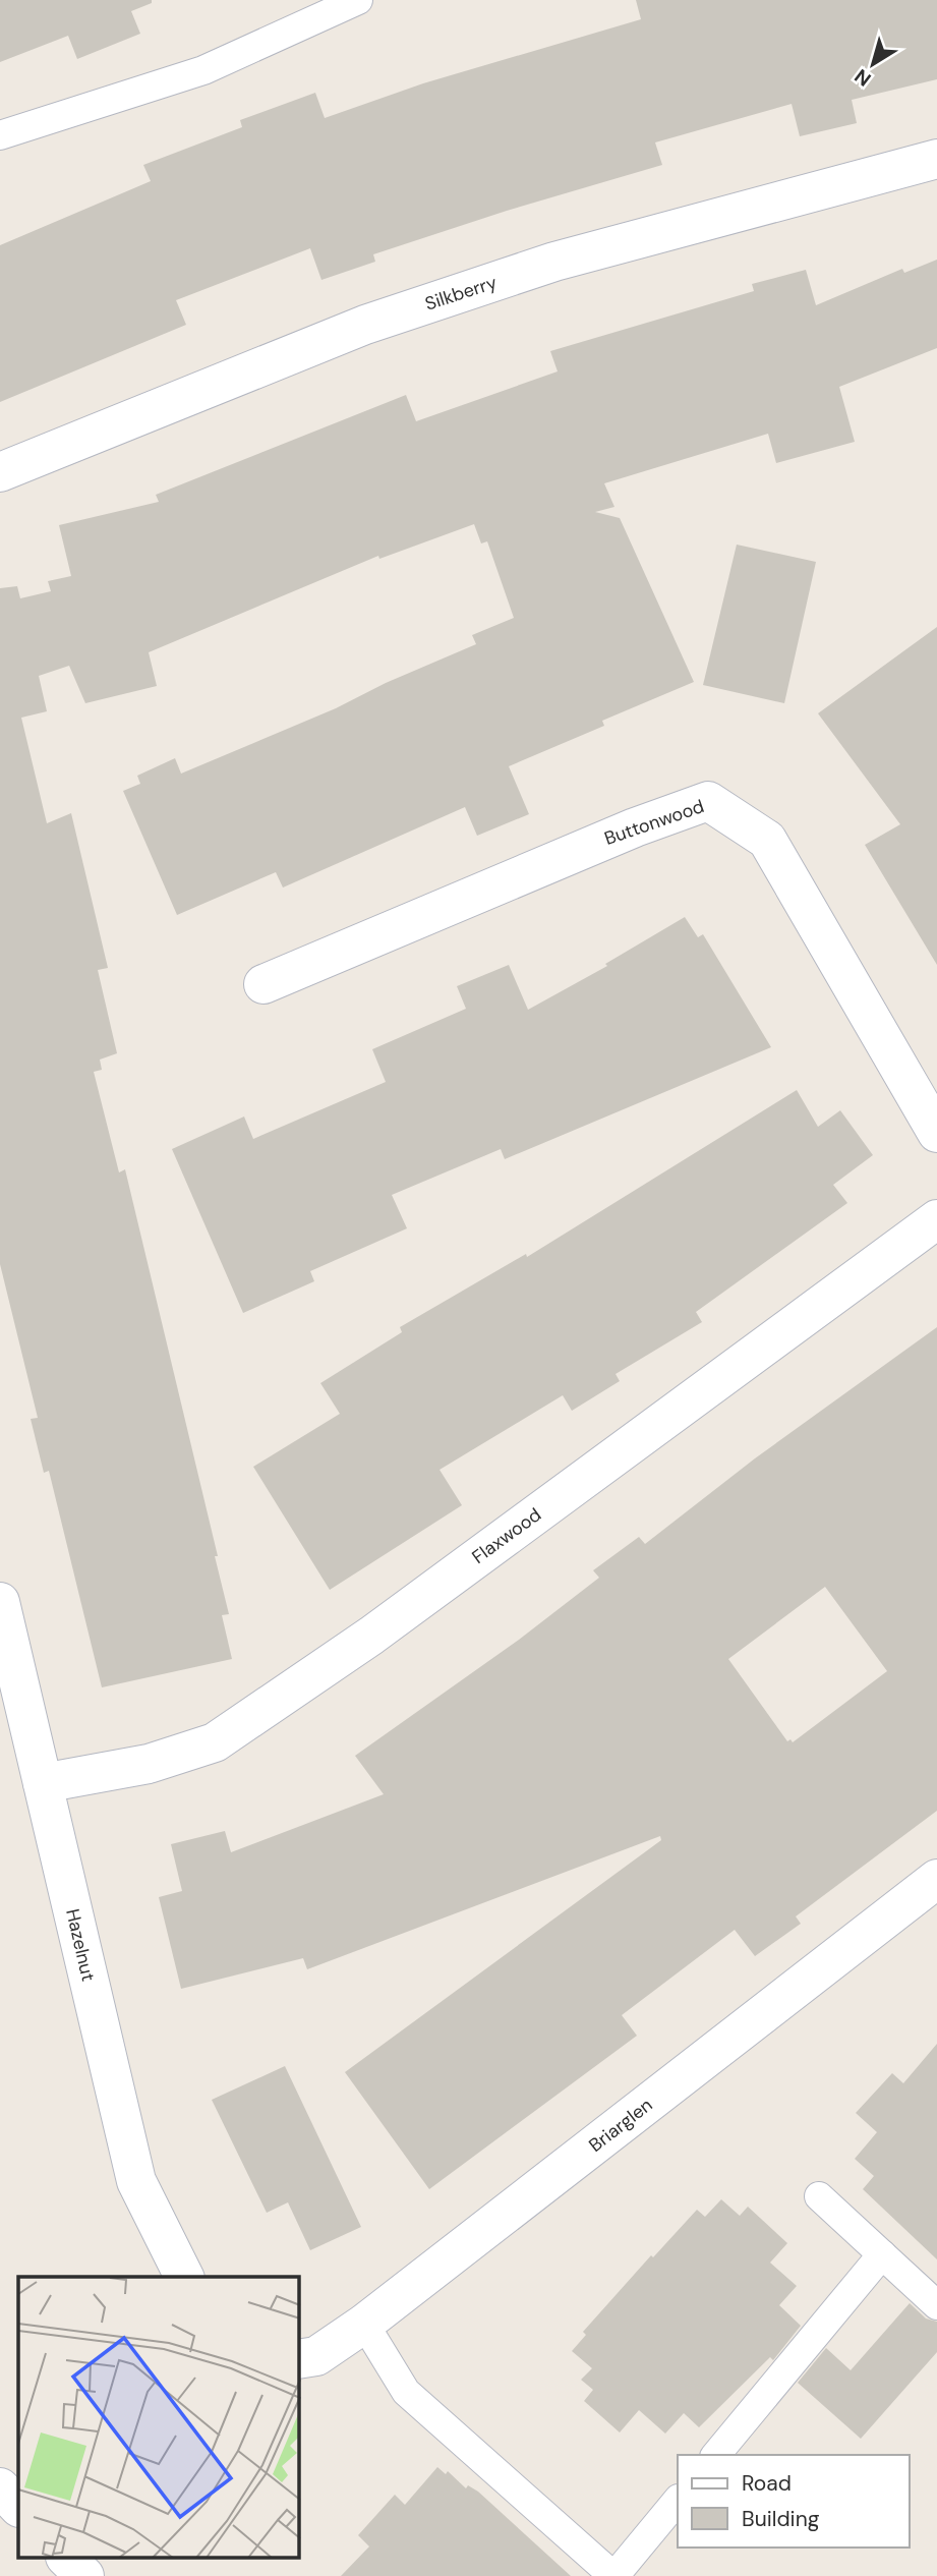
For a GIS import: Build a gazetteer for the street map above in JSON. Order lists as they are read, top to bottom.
{
  "streets": {
    "street": [
      "Silkberry",
      "Buttonwood",
      "Flaxwood",
      "Hazelnut",
      "Briarglen"
    ]
  },
  "crossings": [
    ["Flaxwood", "Hazelnut"]
  ],
  "legend": ["Road", "Building"],
  "north": "bottom left"
}
